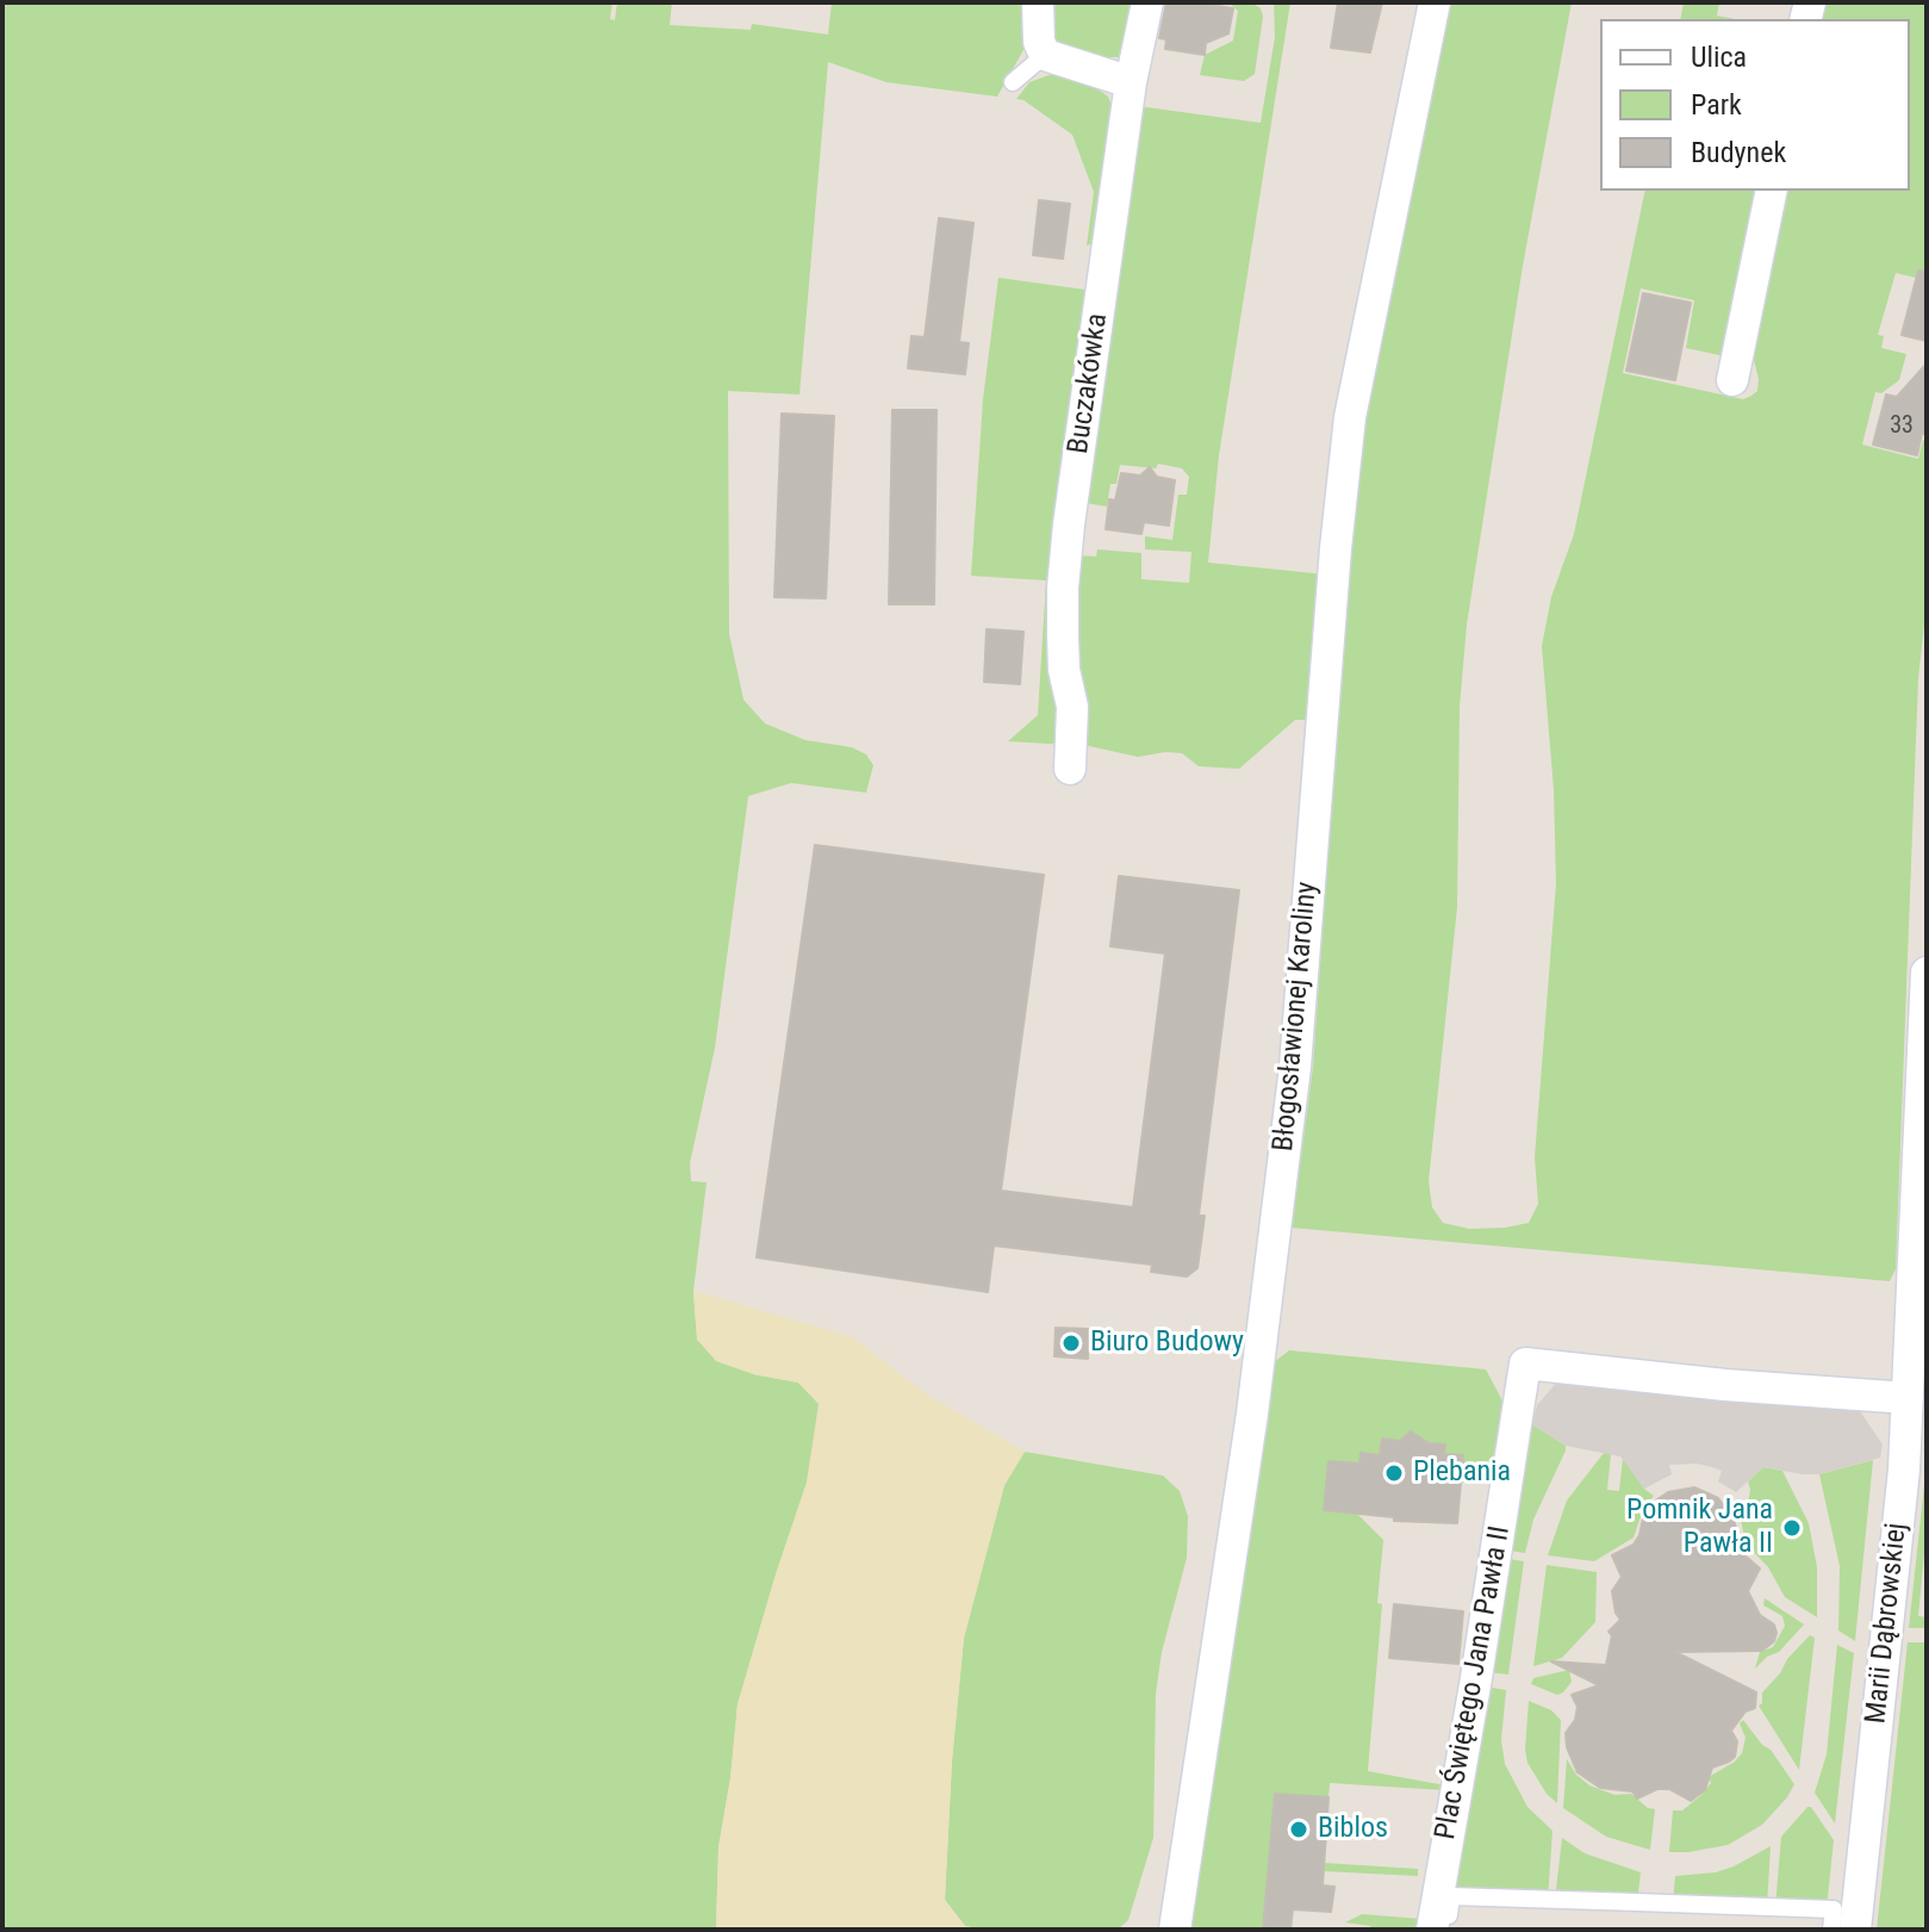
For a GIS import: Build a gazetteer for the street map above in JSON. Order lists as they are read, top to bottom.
{
  "streets": {
    "street": [
      "Buczakówka",
      "Błogosławionej Karoliny",
      "Marii Dąbrowskiej",
      "Plac Świętego Jana Pawła II"
    ]
  },
  "crossings": [
    ["Marii Dąbrowskiej", "Plac Świętego Jana Pawła II"]
  ],
  "places": [
    "Biuro Budowy",
    "Plebania",
    "Pomnik Jana Pawła II",
    "Biblos"
  ],
  "house_numbers": ["33"],
  "legend": ["Ulica", "Park", "Budynek"]
}
